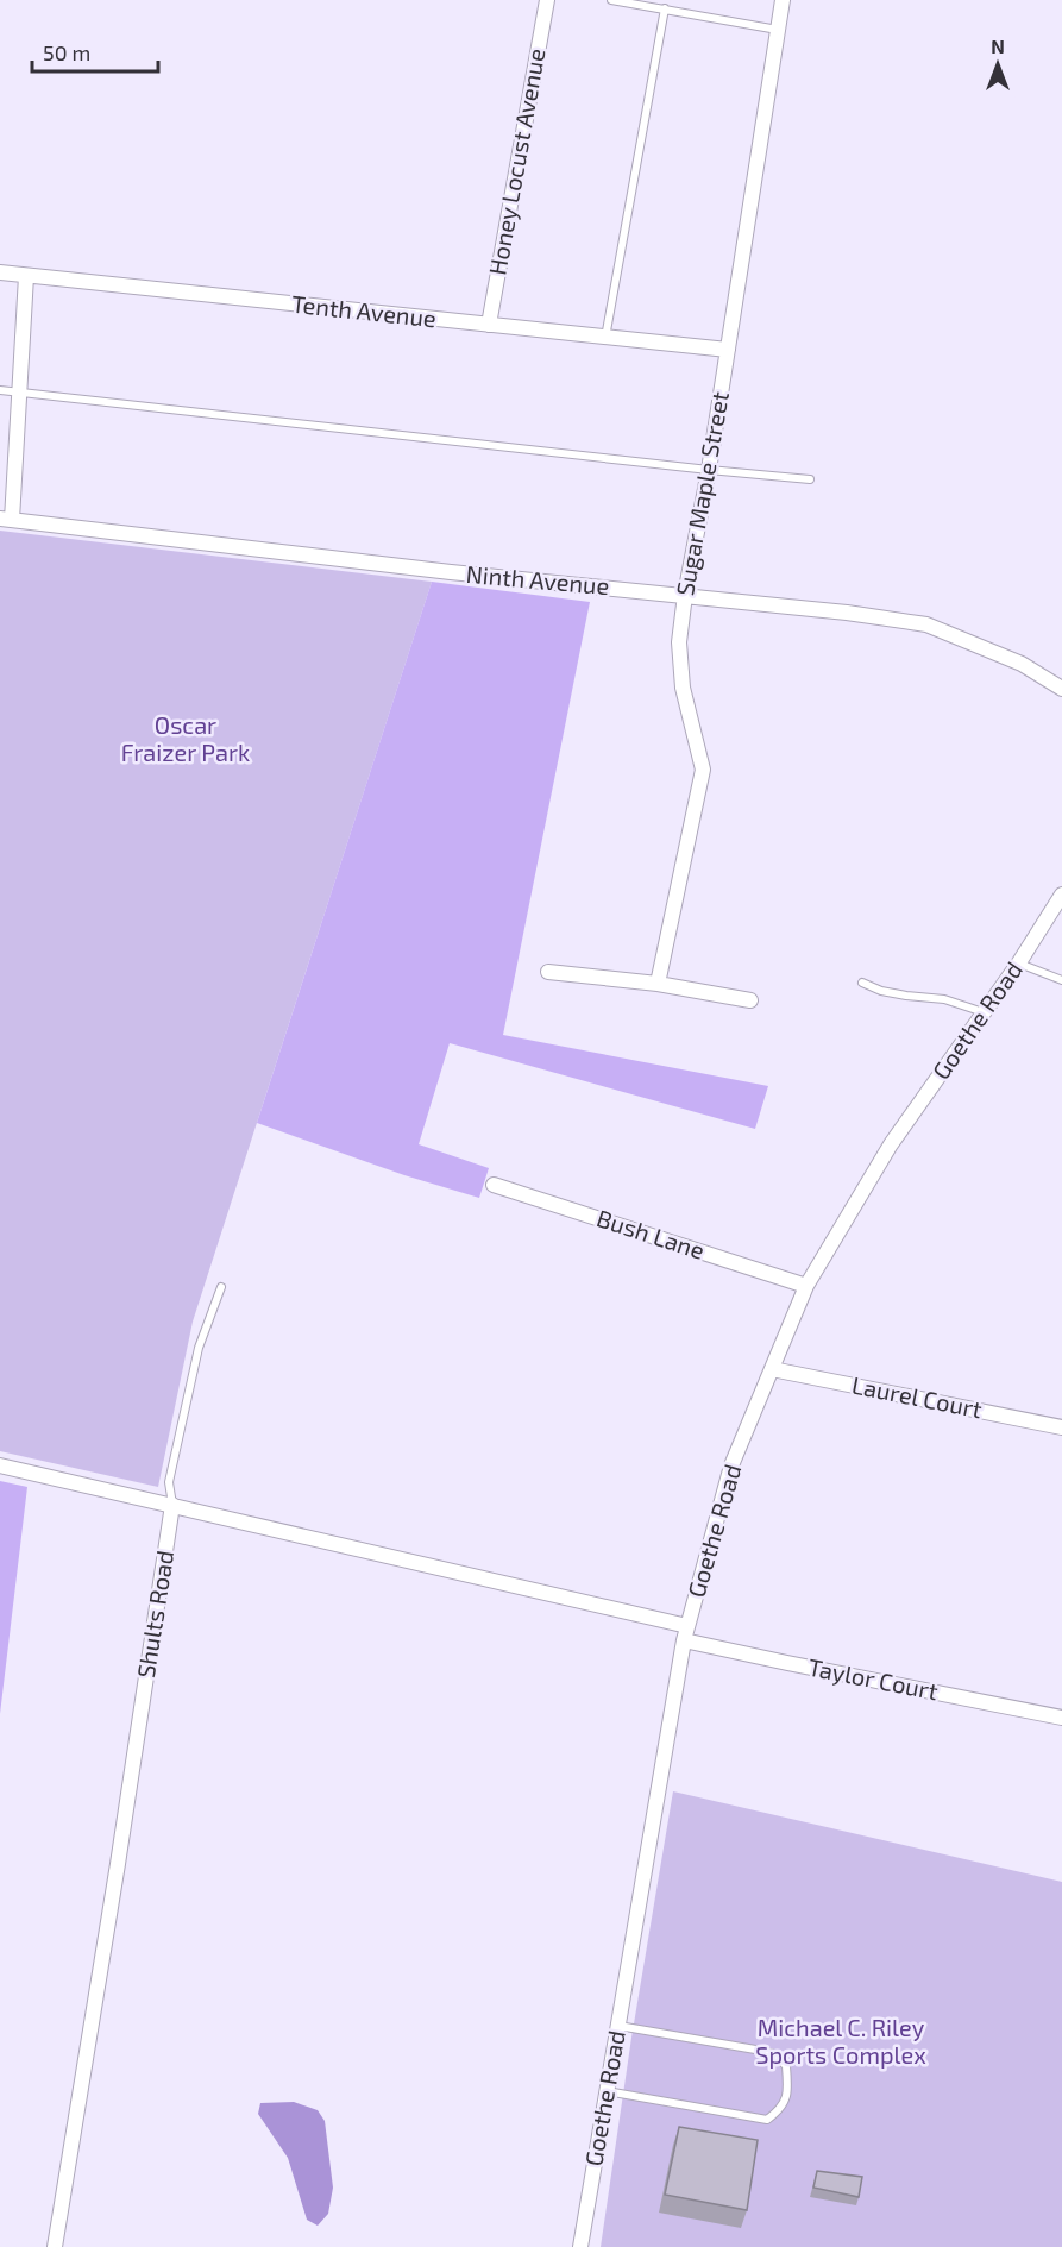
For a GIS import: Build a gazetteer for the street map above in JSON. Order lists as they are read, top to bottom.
{
  "streets": {
    "street": [
      "Honey Locust Avenue",
      "Tenth Avenue",
      "Sugar Maple Street",
      "Ninth Avenue",
      "Goethe Road",
      "Bush Lane",
      "Laurel Court",
      "Shults Road",
      "Taylor Court"
    ]
  },
  "crossings": [
    ["Honey Locust Avenue", "Tenth Avenue"],
    ["Tenth Avenue", "Sugar Maple Street"],
    ["Sugar Maple Street", "Ninth Avenue"],
    ["Goethe Road", "Bush Lane"],
    ["Goethe Road", "Laurel Court"],
    ["Goethe Road", "Taylor Court"]
  ],
  "parks": ["Oscar Fraizer Park", "Michael C. Riley Sports Complex"],
  "scale_bar": "50 m",
  "north": "top"
}
